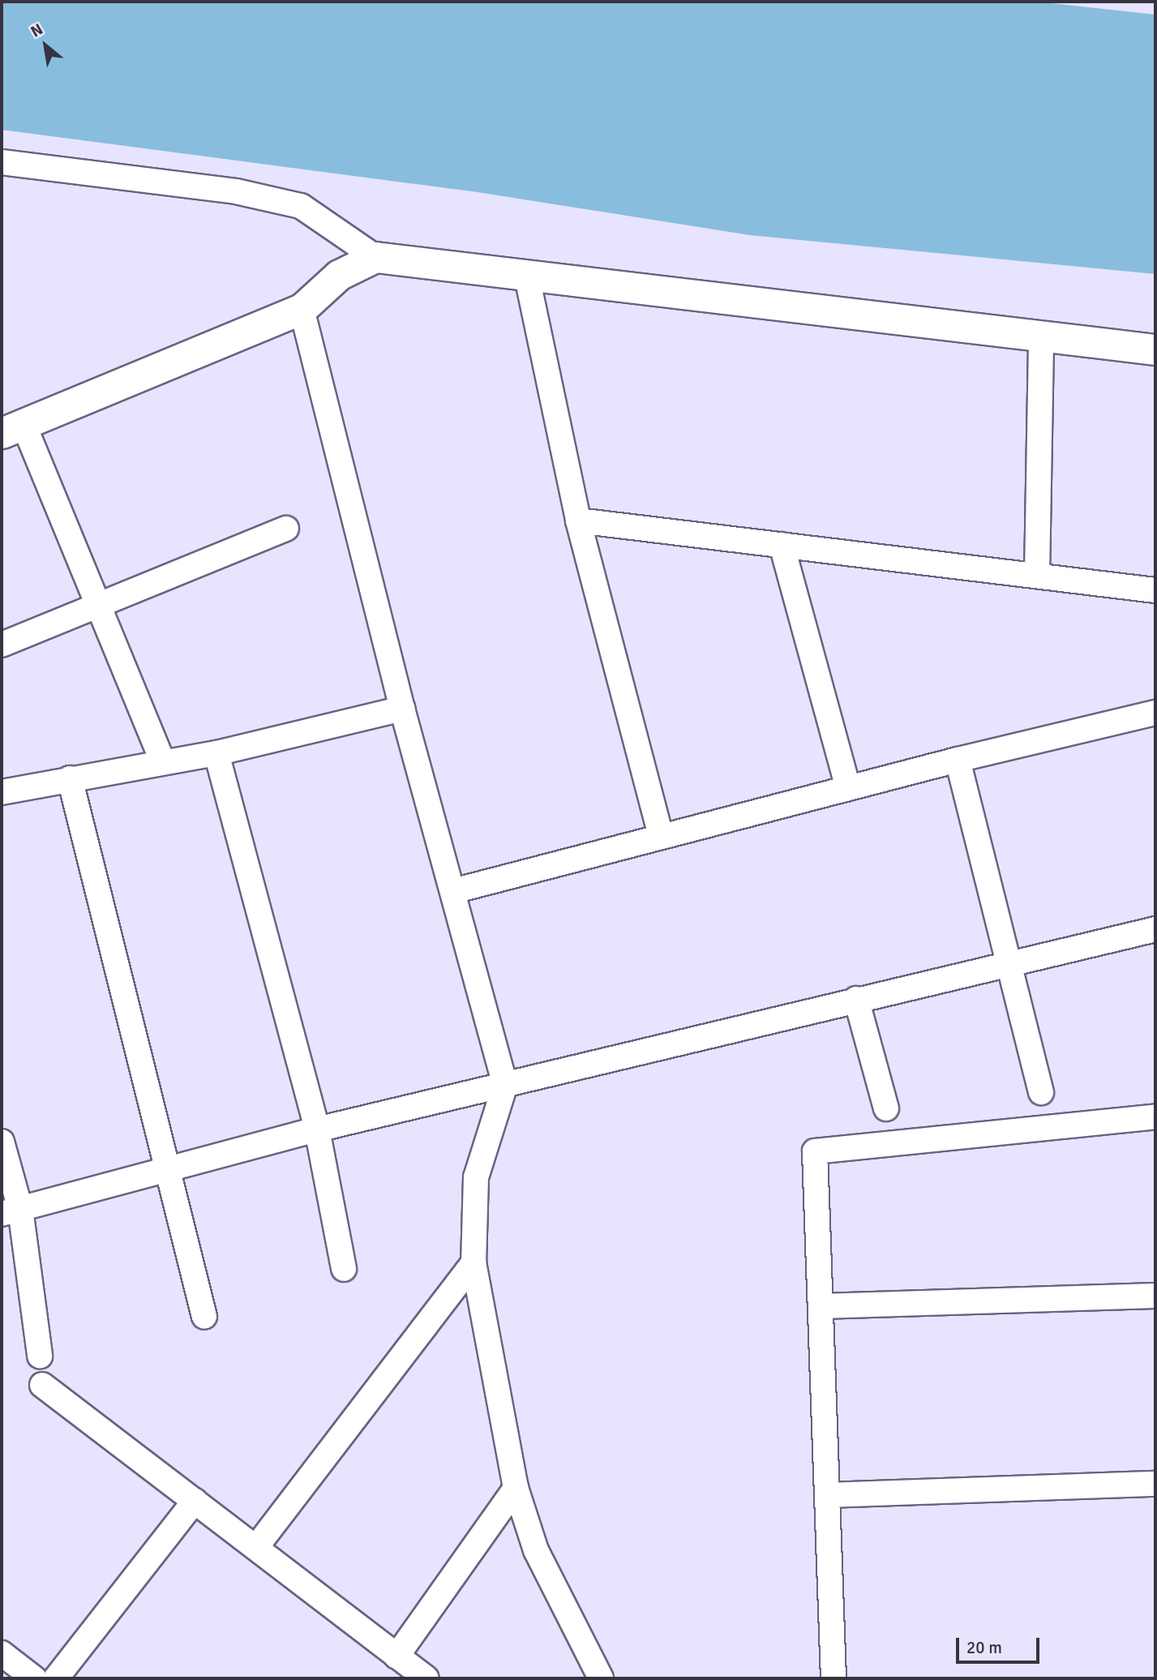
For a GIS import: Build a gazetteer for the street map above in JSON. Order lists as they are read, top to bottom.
{
  "scale_bar": "20 m",
  "north": "top left"
}
